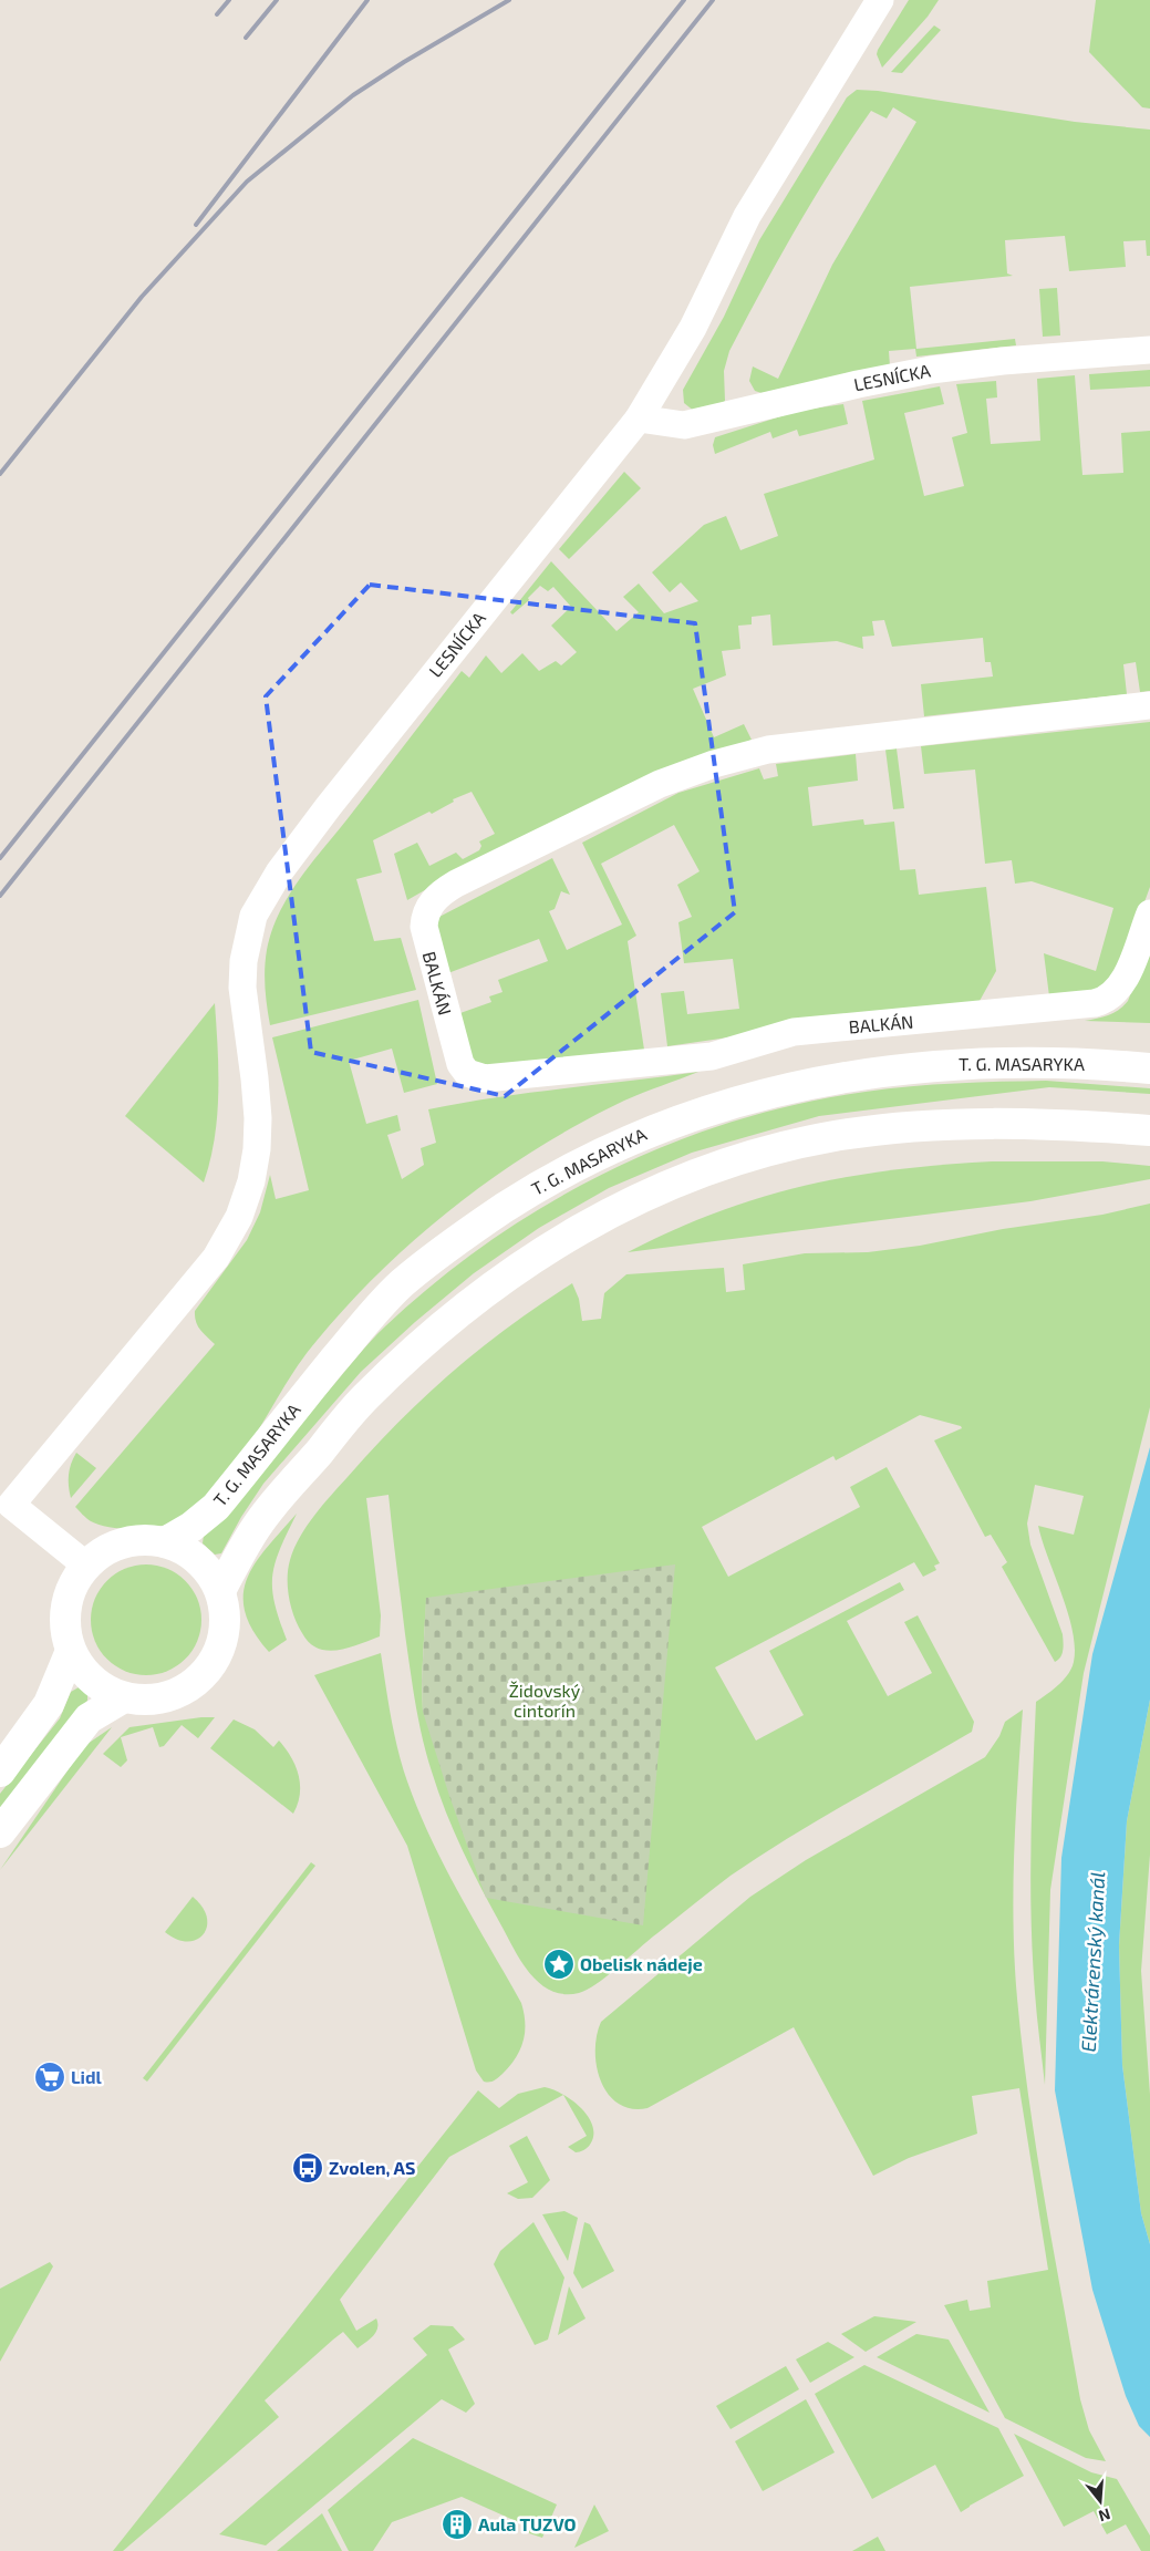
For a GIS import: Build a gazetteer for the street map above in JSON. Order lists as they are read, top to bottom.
{
  "streets": {
    "street": ["LESNÍCKA", "BALKÁN", "T. G. MASARYKA"]
  },
  "crossings": [
    ["LESNÍCKA", "T. G. MASARYKA"]
  ],
  "water": ["Elektrárenský kanál"],
  "parks": ["Židovský cintorín"],
  "places": {
    "place": ["Obelisk nádeje"],
    "supermarket": ["Lidl"],
    "bus stop": ["Zvolen, AS"],
    "building": ["Aula TUZVO"]
  },
  "north": "bottom"
}
